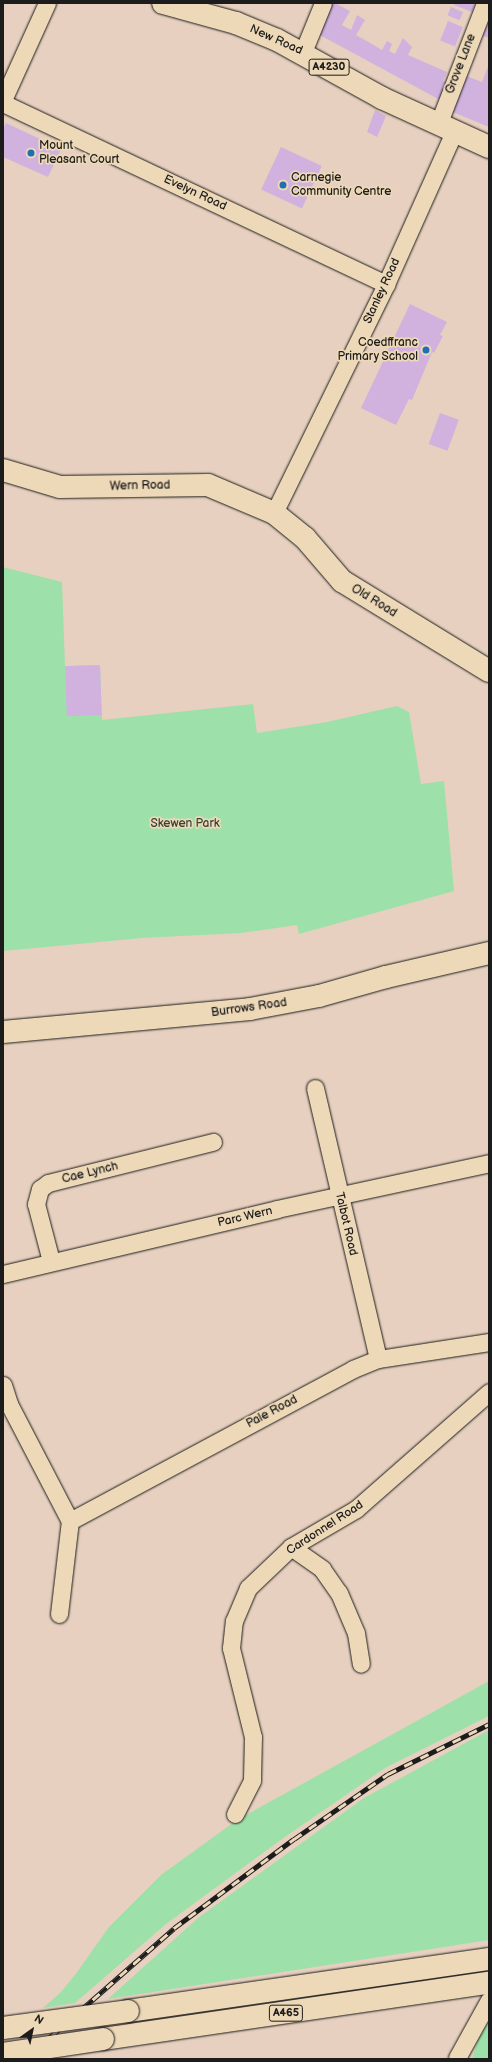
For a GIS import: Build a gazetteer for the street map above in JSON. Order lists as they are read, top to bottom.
{
  "streets": {
    "main road": [
      "New Road",
      "A4230",
      "Wern Road",
      "Old Road",
      "Burrows Road",
      "A465"
    ],
    "street": [
      "Grove Lane",
      "Evelyn Road",
      "Stanley Road",
      "Cae Lynch",
      "Parc Wern",
      "Talbot Road",
      "Pale Road",
      "Cardonnel Road"
    ]
  },
  "crossings": [
    ["New Road", "Grove Lane"],
    ["New Road", "Stanley Road"],
    ["Grove Lane", "Stanley Road"],
    ["Evelyn Road", "Stanley Road"],
    ["Stanley Road", "Wern Road"],
    ["Stanley Road", "Old Road"],
    ["Wern Road", "Old Road"],
    ["Cae Lynch", "Parc Wern"],
    ["Parc Wern", "Talbot Road"],
    ["Talbot Road", "Pale Road"]
  ],
  "parks": ["Skewen Park"],
  "places": ["Mount Pleasant Court", "Carnegie Community Centre", "Coedffranc Primary School"],
  "north": "top right"
}
